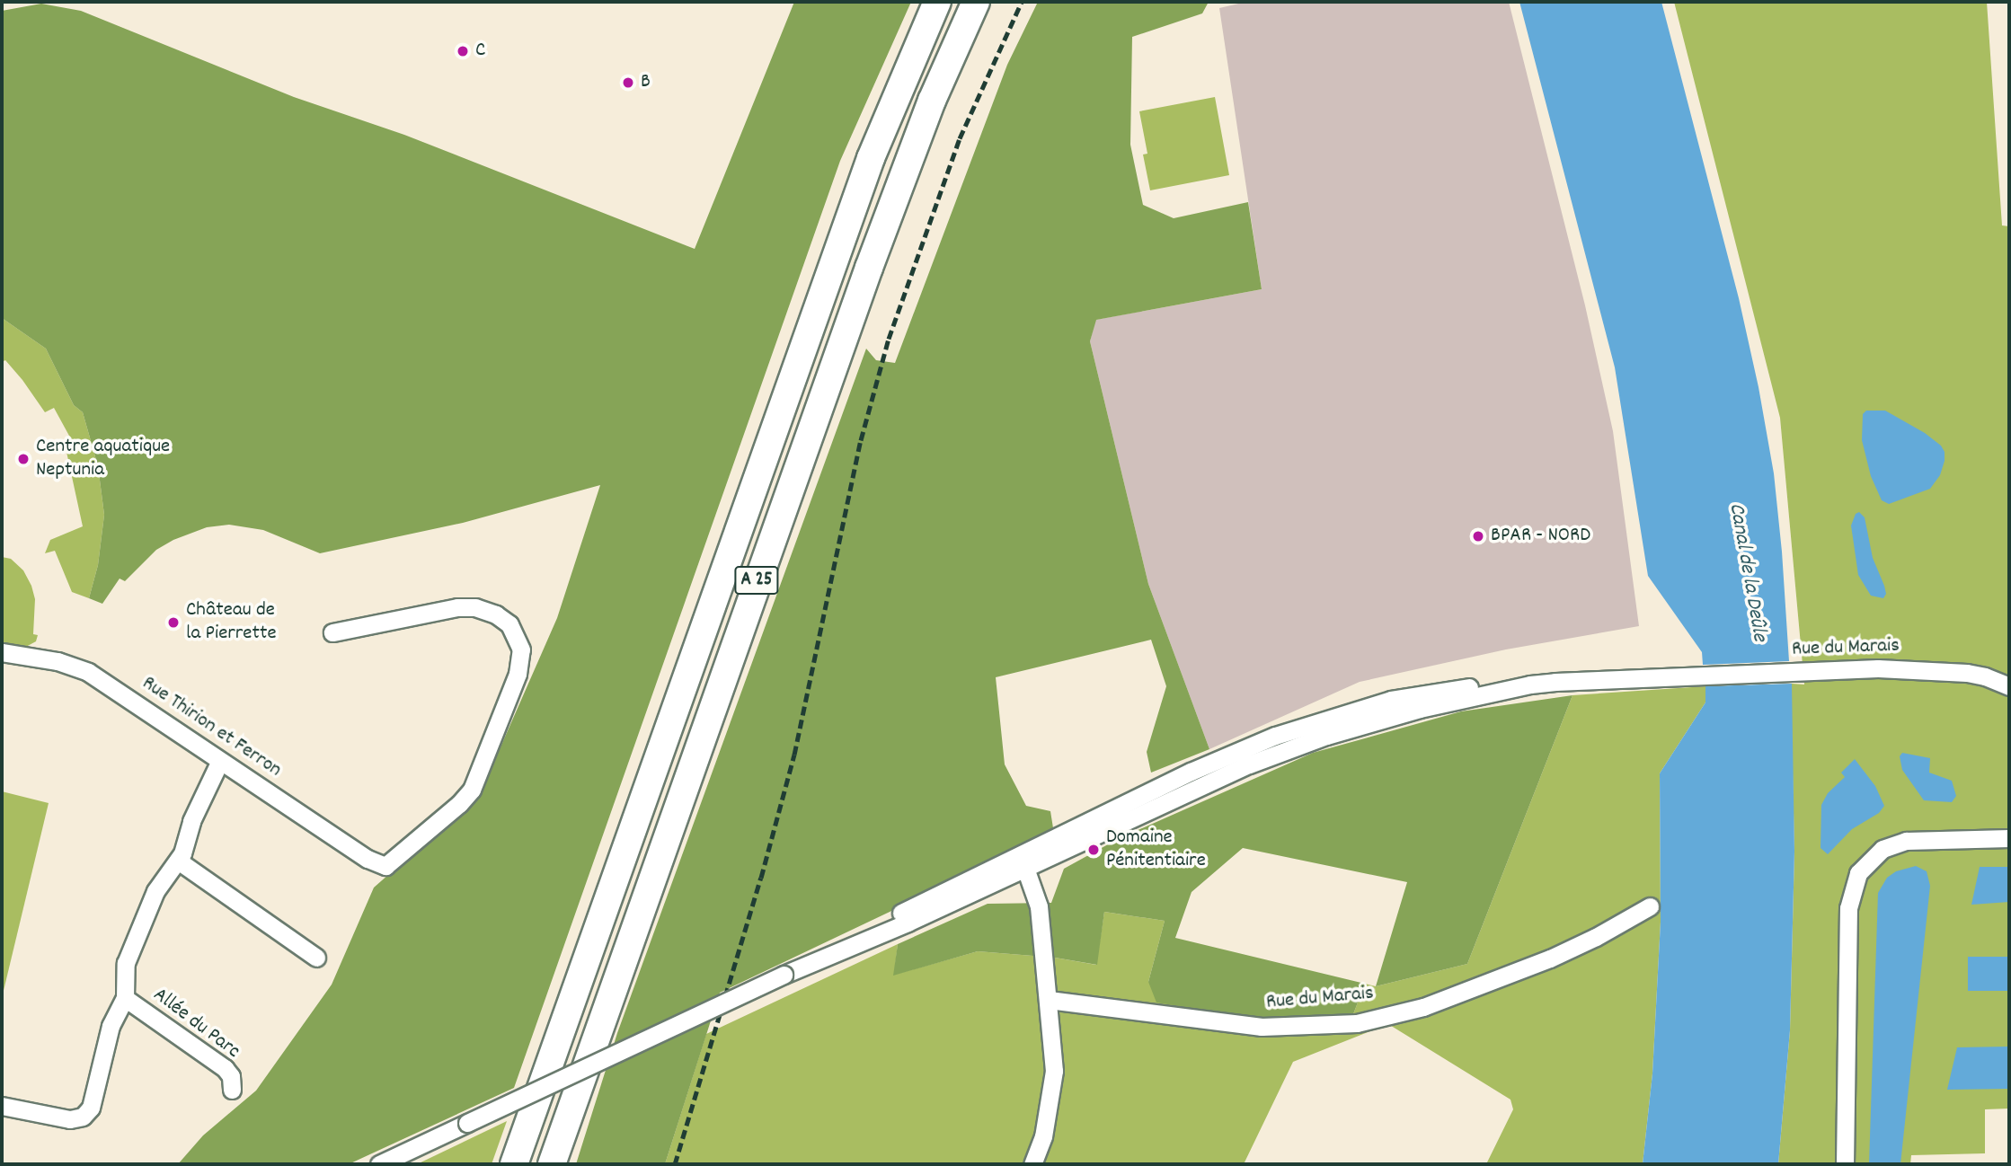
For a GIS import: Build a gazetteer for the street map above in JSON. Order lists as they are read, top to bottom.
{
  "streets": {
    "highway": ["A 25"],
    "street": ["Rue du Marais", "Rue Thirion et Ferron", "Allée du Parc"]
  },
  "water": ["Canal de la Deûle"],
  "places": [
    "C",
    "B",
    "Centre aquatique Neptunia",
    "BPAR - NORD",
    "Château de la Pierrette",
    "Domaine Pénitentiaire"
  ]
}
